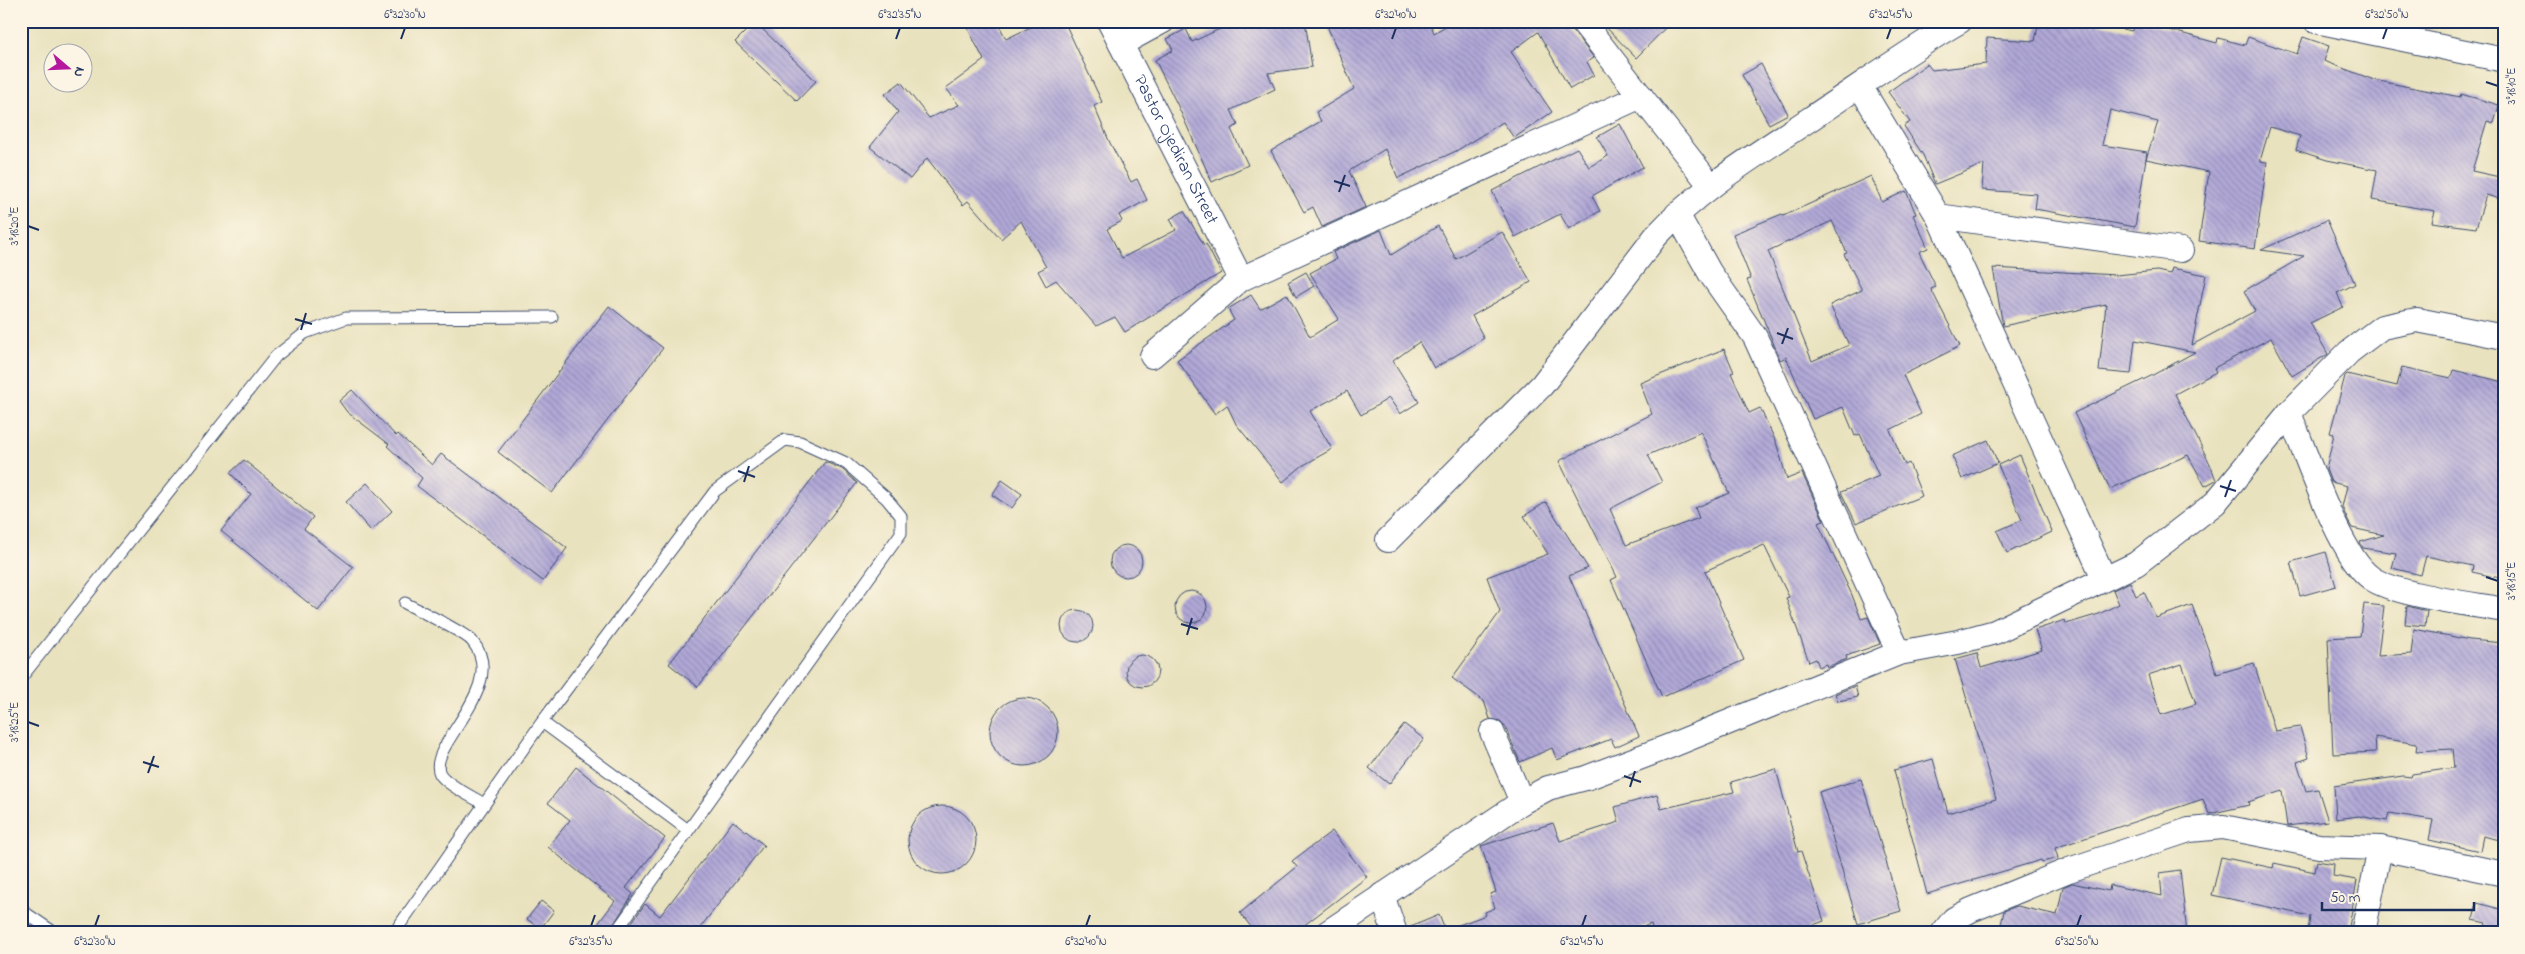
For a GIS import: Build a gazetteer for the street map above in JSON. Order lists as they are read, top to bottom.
{
  "streets": {
    "street": ["Pastor Ojediran Street"]
  },
  "scale_bar": "50 m",
  "north": "right",
  "coordinates": [
    "6°32'30\"N",
    "6°32'35\"N",
    "6°32'40\"N",
    "6°32'45\"N",
    "6°32'50\"N",
    "3°18'10\"E",
    "3°18'20\"E",
    "3°18'15\"E",
    "3°18'25\"E"
  ]
}
